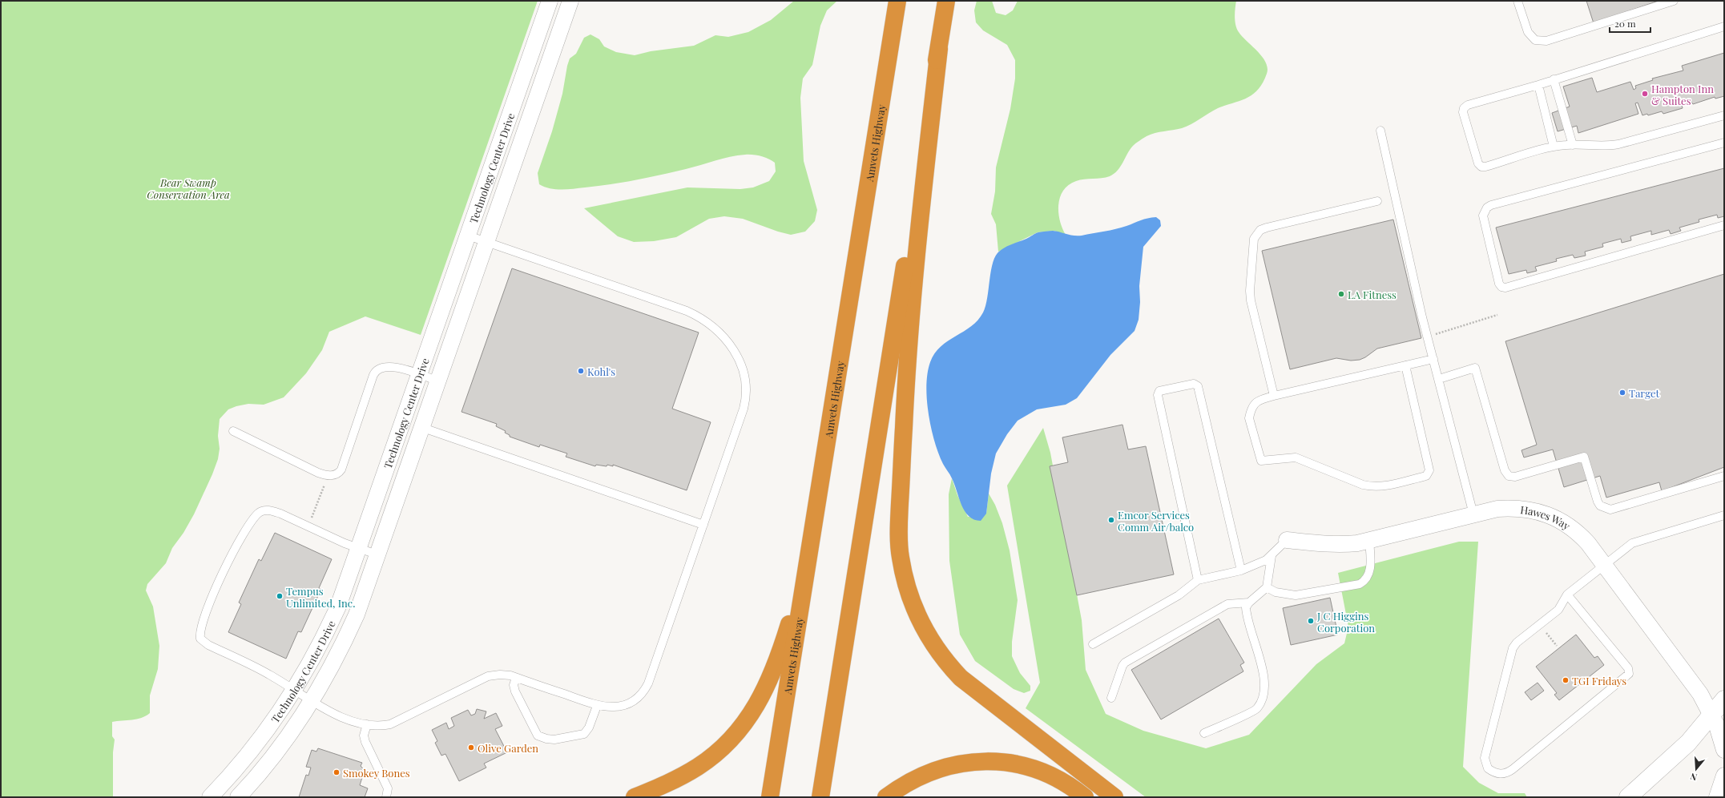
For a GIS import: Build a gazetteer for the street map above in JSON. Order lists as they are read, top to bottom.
{
  "streets": {
    "highway": ["Amvets Highway"],
    "street": ["Technology Center Drive", "Hawes Way"]
  },
  "parks": ["Bear Swamp Conservation Area"],
  "places": [
    "Hampton Inn & Suites",
    "LA Fitness",
    "Kohl's",
    "Target",
    "Emcor Services Comm Air/balco",
    "Tempus Unlimited, Inc.",
    "J C Higgins Corporation",
    "TGI Fridays",
    "Olive Garden",
    "Smokey Bones"
  ],
  "scale_bar": "20 m",
  "north": "bottom"
}
